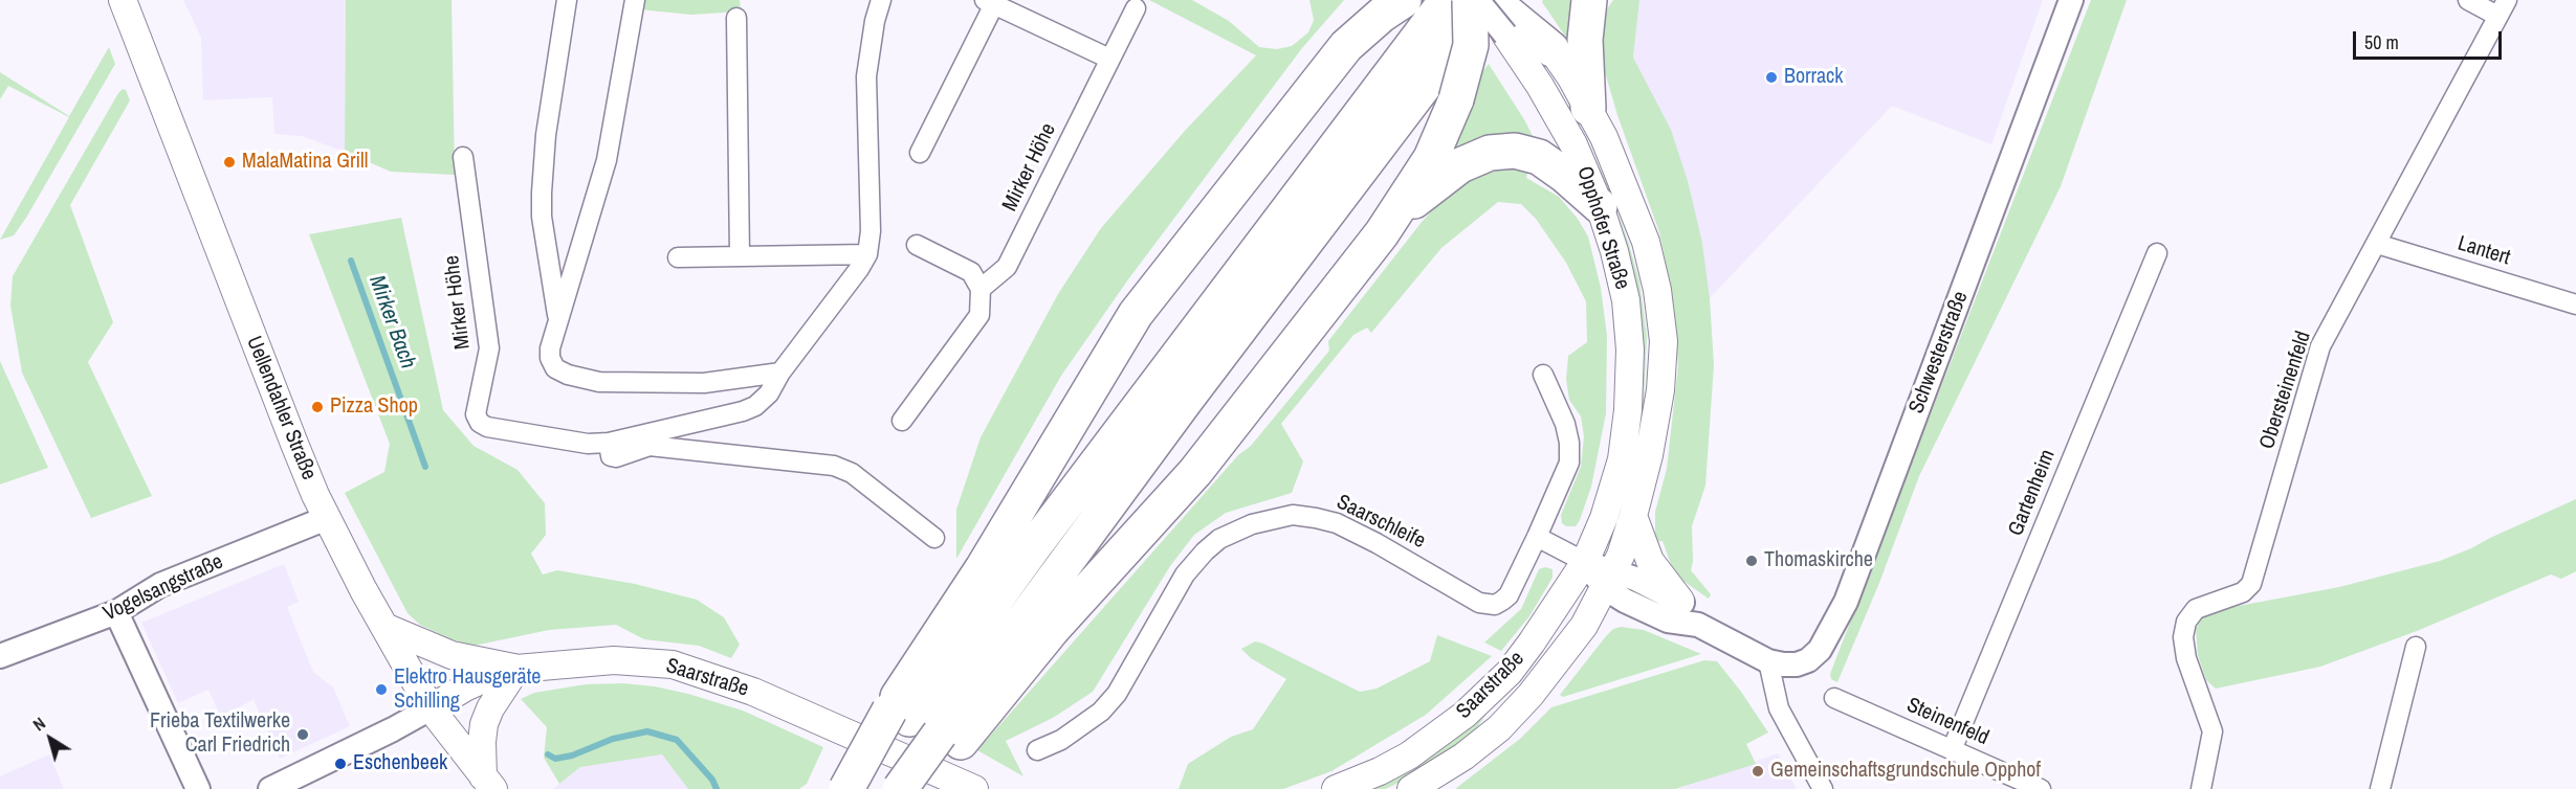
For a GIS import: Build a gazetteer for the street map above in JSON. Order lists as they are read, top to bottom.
{
  "streets": {
    "main road": ["Opphofer Straße", "Uellendahler Straße", "Saarstraße"],
    "street": [
      "Mirker Höhe",
      "Lantert",
      "Schwesterstraße",
      "Obersteinenfeld",
      "Gartenheim",
      "Saarschleife",
      "Vogelsangstraße",
      "Steinenfeld"
    ]
  },
  "crossings": [
    ["Opphofer Straße", "Saarstraße"],
    ["Lantert", "Obersteinenfeld"],
    ["Uellendahler Straße", "Vogelsangstraße"],
    ["Uellendahler Straße", "Saarstraße"],
    ["Gartenheim", "Steinenfeld"]
  ],
  "water": ["Mirker Bach"],
  "places": [
    "Borrack",
    "MalaMatina Grill",
    "Pizza Shop",
    "Thomaskirche",
    "Elektro Hausgeräte Schilling",
    "Frieba Textilwerke Carl Friedrich",
    "Eschenbeek",
    "Gemeinschaftsgrundschule Opphof"
  ],
  "scale_bar": "50 m",
  "north": "top left"
}
